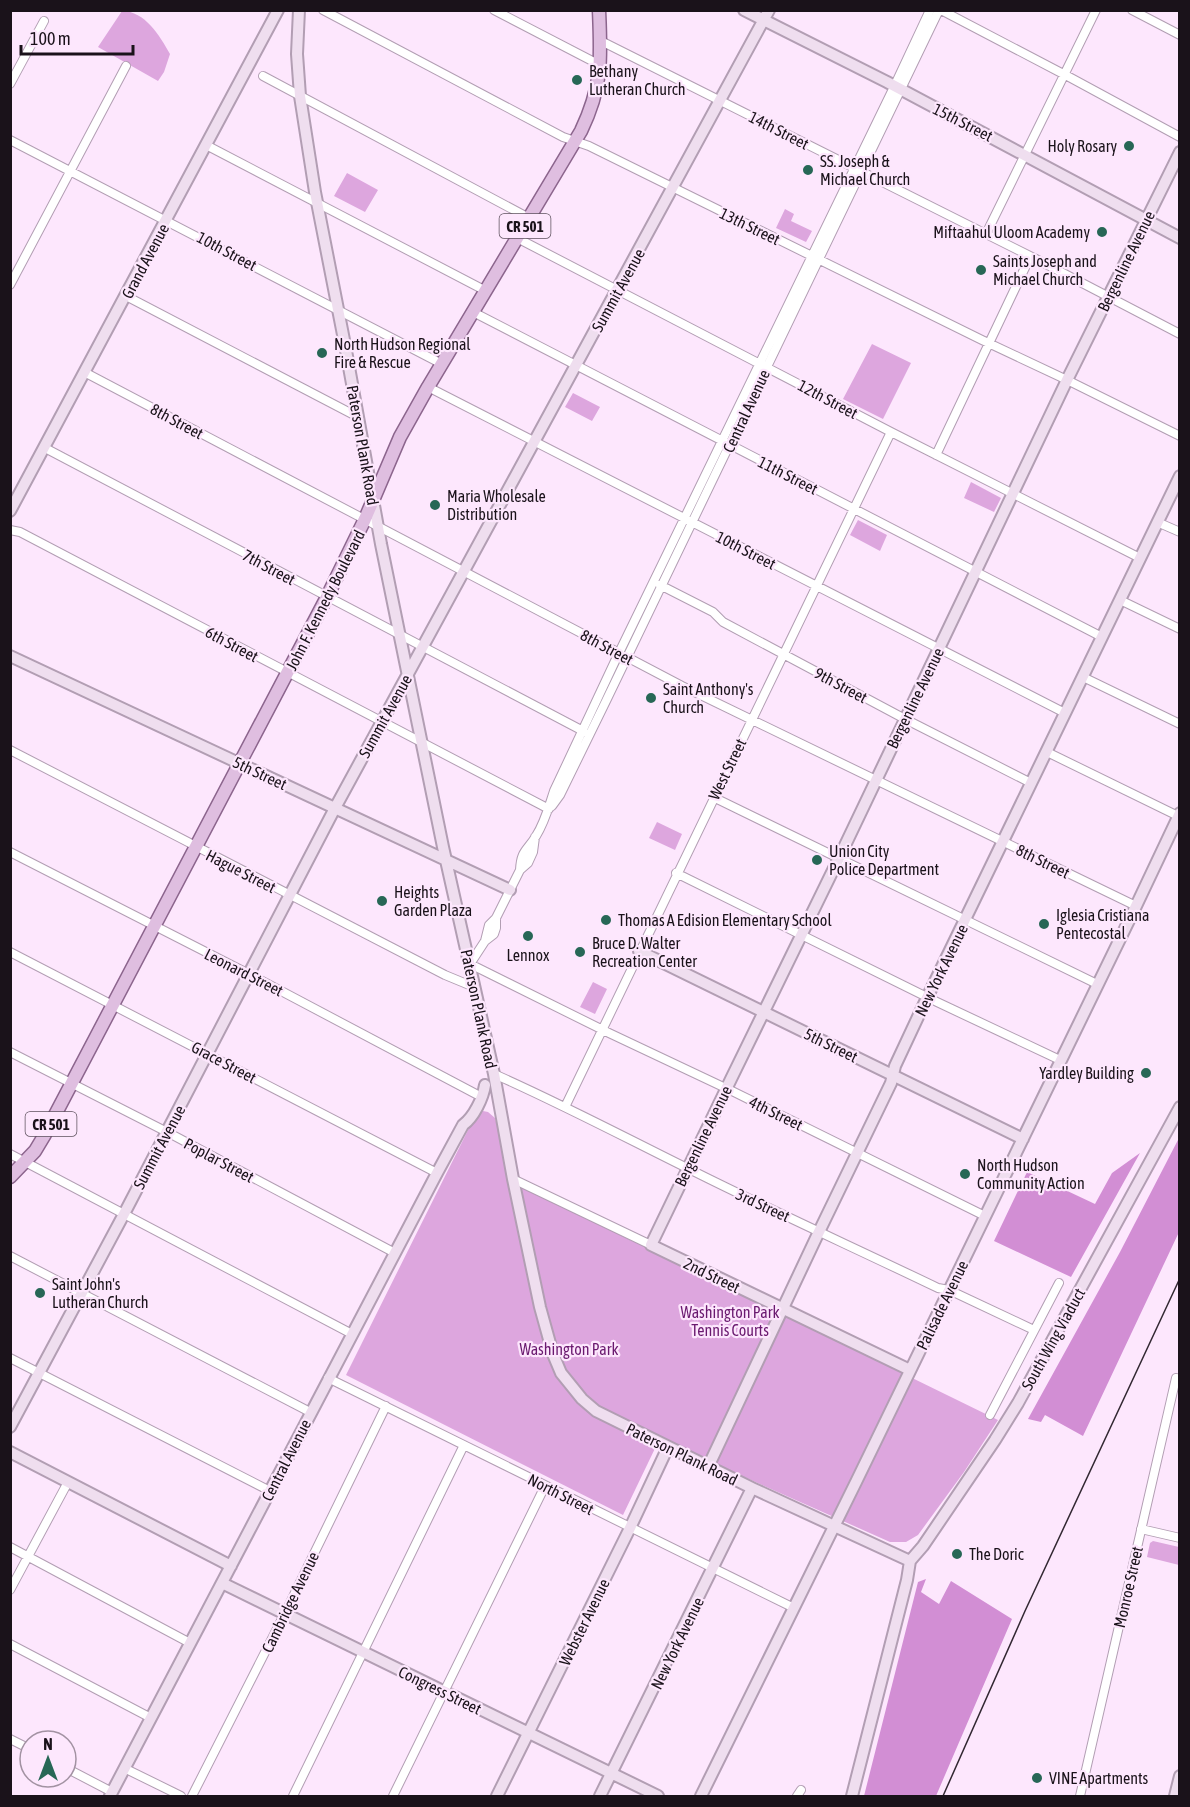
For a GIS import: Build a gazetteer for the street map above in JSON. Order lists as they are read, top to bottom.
{
  "streets": {
    "main road": ["CR 501", "John F. Kennedy Boulevard"],
    "street": [
      "15th Street",
      "14th Street",
      "13th Street",
      "10th Street",
      "Grand Avenue",
      "Bergenline Avenue",
      "Summit Avenue",
      "12th Street",
      "Central Avenue",
      "8th Street",
      "Paterson Plank Road",
      "11th Street",
      "7th Street",
      "6th Street",
      "9th Street",
      "West Street",
      "5th Street",
      "Hague Street",
      "New York Avenue",
      "Leonard Street",
      "Grace Street",
      "4th Street",
      "Poplar Street",
      "3rd Street",
      "2nd Street",
      "Palisade Avenue",
      "South Wing Viaduct",
      "North Street",
      "Monroe Street",
      "Cambridge Avenue",
      "Webster Avenue",
      "Congress Street"
    ]
  },
  "crossings": [
    ["15th Street", "Bergenline Avenue"],
    ["15th Street", "Summit Avenue"],
    ["15th Street", "Central Avenue"],
    ["14th Street", "Bergenline Avenue"],
    ["14th Street", "Summit Avenue"],
    ["14th Street", "Central Avenue"],
    ["14th Street", "John F. Kennedy Boulevard"],
    ["13th Street", "Bergenline Avenue"],
    ["13th Street", "Summit Avenue"],
    ["13th Street", "Central Avenue"],
    ["13th Street", "John F. Kennedy Boulevard"],
    ["10th Street", "Grand Avenue"],
    ["10th Street", "Bergenline Avenue"],
    ["10th Street", "Summit Avenue"],
    ["10th Street", "Central Avenue"],
    ["10th Street", "Paterson Plank Road"],
    ["10th Street", "John F. Kennedy Boulevard"],
    ["10th Street", "West Street"],
    ["10th Street", "New York Avenue"],
    ["Grand Avenue", "8th Street"],
    ["Grand Avenue", "7th Street"],
    ["Bergenline Avenue", "12th Street"],
    ["Bergenline Avenue", "8th Street"],
    ["Bergenline Avenue", "11th Street"],
    ["Bergenline Avenue", "9th Street"],
    ["Bergenline Avenue", "5th Street"],
    ["Bergenline Avenue", "4th Street"],
    ["Bergenline Avenue", "3rd Street"],
    ["Bergenline Avenue", "2nd Street"],
    ["Summit Avenue", "12th Street"],
    ["Summit Avenue", "8th Street"],
    ["Summit Avenue", "Paterson Plank Road"],
    ["Summit Avenue", "11th Street"],
    ["Summit Avenue", "7th Street"],
    ["Summit Avenue", "6th Street"],
    ["Summit Avenue", "5th Street"],
    ["Summit Avenue", "Hague Street"],
    ["Summit Avenue", "Leonard Street"],
    ["Summit Avenue", "Grace Street"],
    ["Summit Avenue", "Poplar Street"],
    ["12th Street", "Central Avenue"],
    ["12th Street", "John F. Kennedy Boulevard"],
    ["12th Street", "West Street"],
    ["12th Street", "New York Avenue"],
    ["Central Avenue", "8th Street"],
    ["Central Avenue", "Paterson Plank Road"],
    ["Central Avenue", "11th Street"],
    ["Central Avenue", "7th Street"],
    ["Central Avenue", "6th Street"],
    ["Central Avenue", "9th Street"],
    ["Central Avenue", "5th Street"],
    ["Central Avenue", "Leonard Street"],
    ["Central Avenue", "Grace Street"],
    ["Central Avenue", "4th Street"],
    ["Central Avenue", "Poplar Street"],
    ["Central Avenue", "3rd Street"],
    ["Central Avenue", "North Street"],
    ["Central Avenue", "Congress Street"],
    ["8th Street", "Paterson Plank Road"],
    ["8th Street", "John F. Kennedy Boulevard"],
    ["8th Street", "West Street"],
    ["8th Street", "New York Avenue"],
    ["8th Street", "Palisade Avenue"],
    ["Paterson Plank Road", "7th Street"],
    ["Paterson Plank Road", "John F. Kennedy Boulevard"],
    ["Paterson Plank Road", "6th Street"],
    ["Paterson Plank Road", "5th Street"],
    ["Paterson Plank Road", "Hague Street"],
    ["Paterson Plank Road", "New York Avenue"],
    ["Paterson Plank Road", "4th Street"],
    ["Paterson Plank Road", "3rd Street"],
    ["Paterson Plank Road", "2nd Street"],
    ["Paterson Plank Road", "Palisade Avenue"],
    ["Paterson Plank Road", "South Wing Viaduct"],
    ["Paterson Plank Road", "Webster Avenue"],
    ["11th Street", "John F. Kennedy Boulevard"],
    ["11th Street", "West Street"],
    ["11th Street", "New York Avenue"],
    ["7th Street", "John F. Kennedy Boulevard"],
    ["John F. Kennedy Boulevard", "6th Street"],
    ["John F. Kennedy Boulevard", "5th Street"],
    ["John F. Kennedy Boulevard", "Hague Street"],
    ["John F. Kennedy Boulevard", "Leonard Street"],
    ["John F. Kennedy Boulevard", "Grace Street"],
    ["John F. Kennedy Boulevard", "Poplar Street"],
    ["9th Street", "West Street"],
    ["9th Street", "New York Avenue"],
    ["West Street", "5th Street"],
    ["West Street", "4th Street"],
    ["West Street", "3rd Street"],
    ["5th Street", "New York Avenue"],
    ["5th Street", "Palisade Avenue"],
    ["New York Avenue", "4th Street"],
    ["New York Avenue", "3rd Street"],
    ["New York Avenue", "2nd Street"],
    ["New York Avenue", "North Street"],
    ["New York Avenue", "Congress Street"],
    ["4th Street", "Palisade Avenue"],
    ["3rd Street", "Palisade Avenue"],
    ["2nd Street", "Palisade Avenue"],
    ["Palisade Avenue", "North Street"],
    ["North Street", "Cambridge Avenue"],
    ["North Street", "Webster Avenue"],
    ["Cambridge Avenue", "Congress Street"],
    ["Webster Avenue", "Congress Street"]
  ],
  "parks": ["Washington Park Tennis Courts", "Washington Park"],
  "places": [
    "Bethany Lutheran Church",
    "Holy Rosary",
    "SS. Joseph & Michael Church",
    "Miftaahul Uloom Academy",
    "Saints Joseph and Michael Church",
    "North Hudson Regional Fire & Rescue",
    "Maria Wholesale Distribution",
    "Saint Anthony's Church",
    "Union City Police Department",
    "Heights Garden Plaza",
    "Thomas A Edision Elementary School",
    "Iglesia Cristiana Pentecostal",
    "Lennox",
    "Bruce D. Walter Recreation Center",
    "Yardley Building",
    "North Hudson Community Action",
    "Saint John's Lutheran Church",
    "The Doric",
    "VINE Apartments"
  ],
  "scale_bar": "100 m",
  "north": "top"
}
